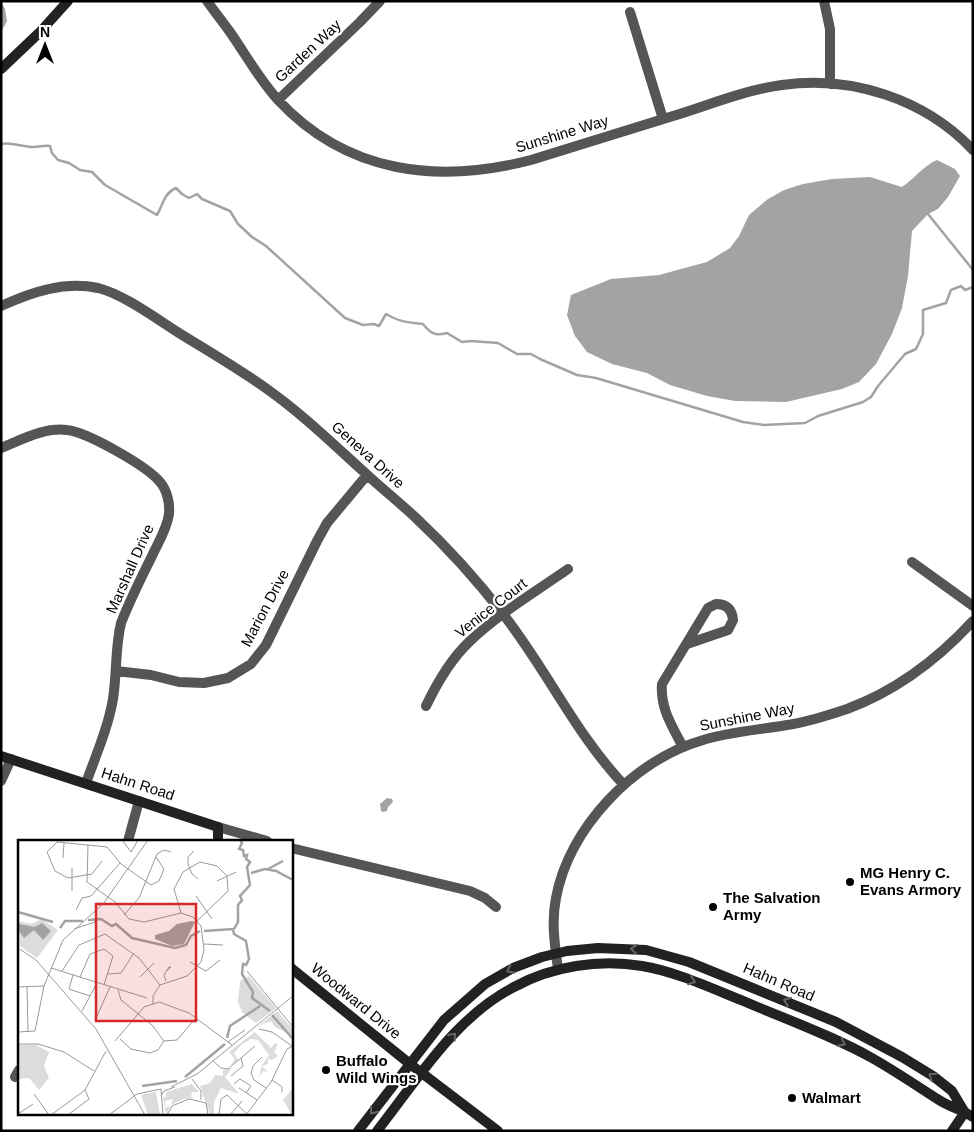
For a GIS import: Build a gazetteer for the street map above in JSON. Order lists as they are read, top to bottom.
{
  "streets": {
    "main road": ["Hahn Road", "Woodward Drive"],
    "street": [
      "Garden Way",
      "Sunshine Way",
      "Geneva Drive",
      "Marshall Drive",
      "Marion Drive",
      "Venice Court"
    ]
  },
  "crossings": [
    ["Garden Way", "Sunshine Way"],
    ["Sunshine Way", "Geneva Drive"],
    ["Sunshine Way", "Hahn Road"],
    ["Geneva Drive", "Marion Drive"],
    ["Geneva Drive", "Venice Court"],
    ["Marshall Drive", "Marion Drive"],
    ["Marshall Drive", "Hahn Road"],
    ["Hahn Road", "Woodward Drive"]
  ],
  "places": [
    "MG Henry C. Evans Armory",
    "The Salvation Army",
    "Buffalo Wild Wings",
    "Walmart"
  ],
  "north": "top"
}
